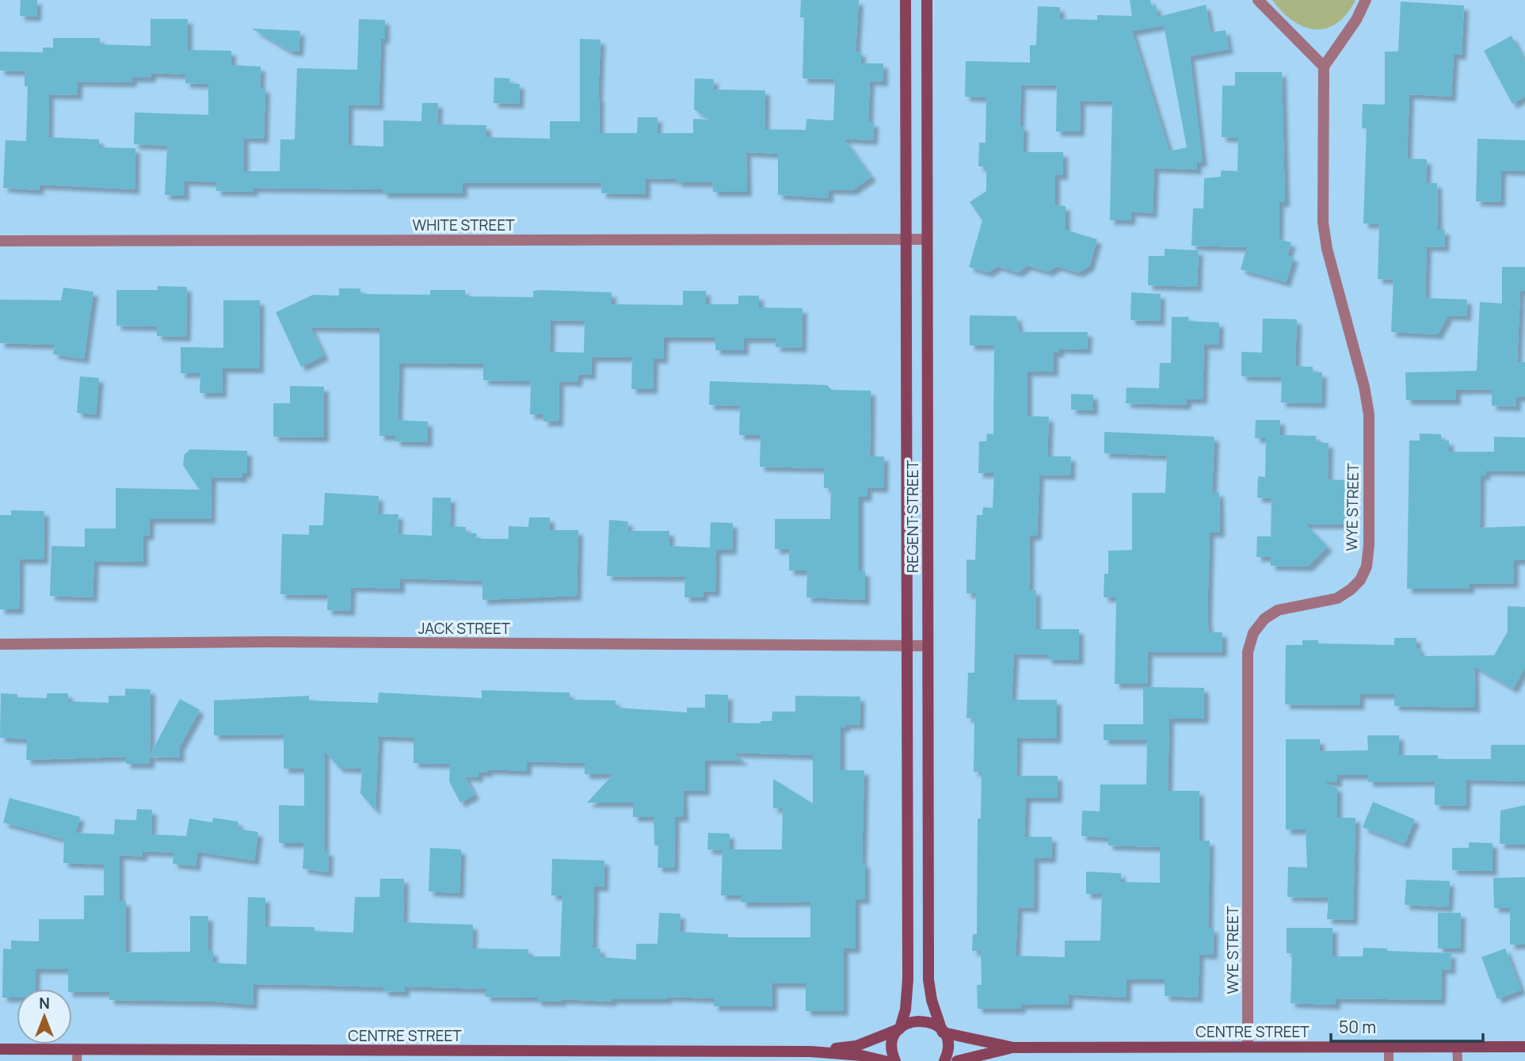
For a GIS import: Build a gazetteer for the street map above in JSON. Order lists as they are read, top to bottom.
{
  "streets": {
    "street": [
      "WHITE STREET",
      "WYE STREET",
      "REGENT STREET",
      "JACK STREET",
      "CENTRE STREET"
    ]
  },
  "crossings": [
    ["WHITE STREET", "REGENT STREET"],
    ["WYE STREET", "CENTRE STREET"],
    ["REGENT STREET", "JACK STREET"],
    ["REGENT STREET", "CENTRE STREET"]
  ],
  "scale_bar": "50 m",
  "north": "top"
}
